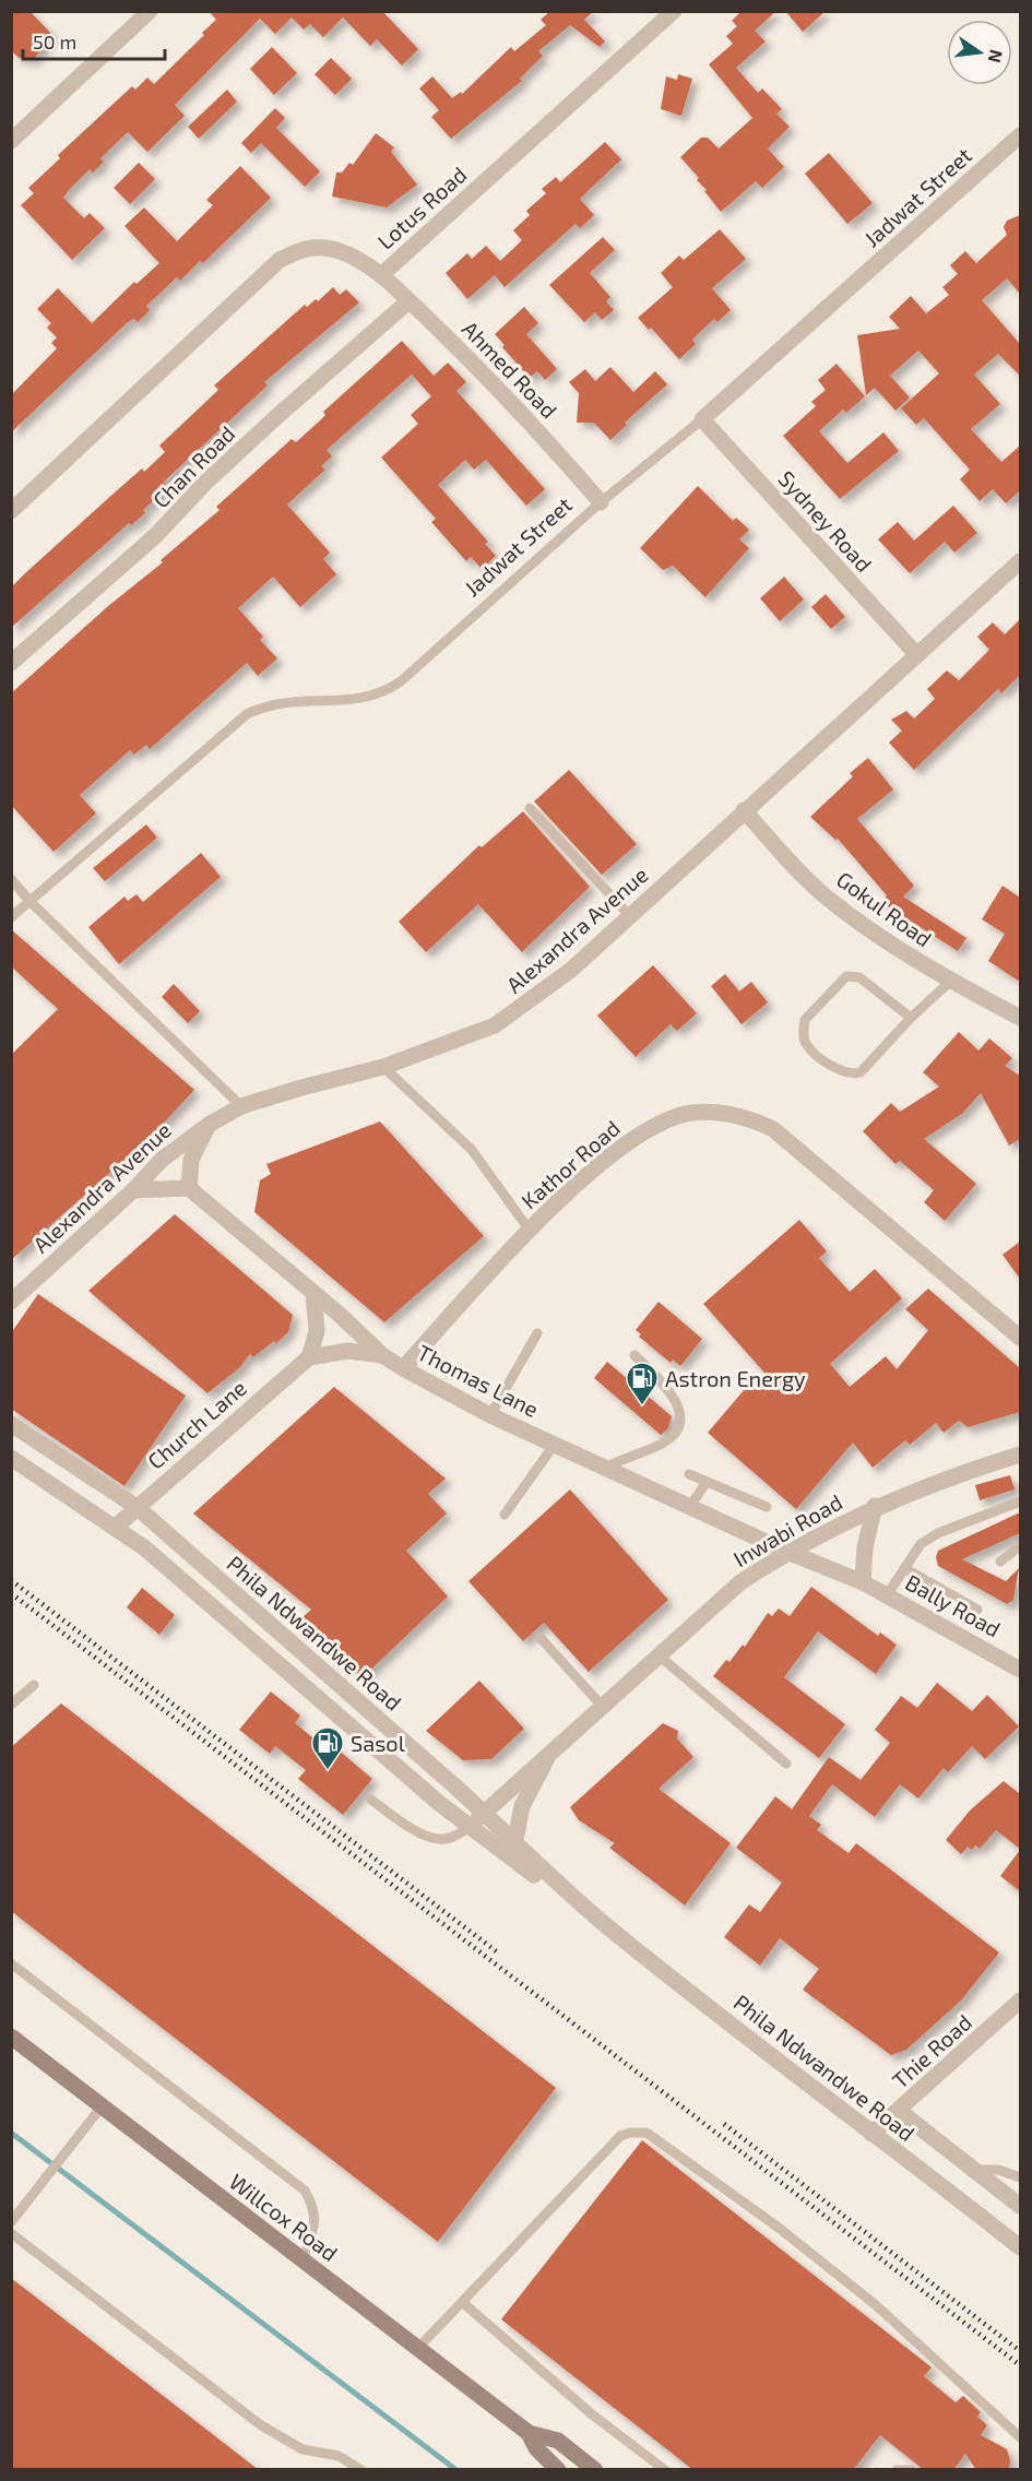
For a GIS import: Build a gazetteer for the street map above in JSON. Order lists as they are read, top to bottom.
{
  "streets": {
    "main road": ["Willcox Road"],
    "street": [
      "Jadwat Street",
      "Lotus Road",
      "Ahmed Road",
      "Chan Road",
      "Sydney Road",
      "Gokul Road",
      "Alexandra Avenue",
      "Kathor Road",
      "Thomas Lane",
      "Church Lane",
      "Inwabi Road",
      "Bally Road",
      "Phila Ndwandwe Road",
      "Thie Road"
    ]
  },
  "crossings": [
    ["Jadwat Street", "Ahmed Road"],
    ["Jadwat Street", "Sydney Road"],
    ["Lotus Road", "Ahmed Road"],
    ["Ahmed Road", "Chan Road"],
    ["Sydney Road", "Alexandra Avenue"],
    ["Gokul Road", "Alexandra Avenue"],
    ["Kathor Road", "Thomas Lane"],
    ["Thomas Lane", "Inwabi Road"],
    ["Thomas Lane", "Bally Road"],
    ["Church Lane", "Phila Ndwandwe Road"],
    ["Inwabi Road", "Bally Road"],
    ["Inwabi Road", "Phila Ndwandwe Road"],
    ["Phila Ndwandwe Road", "Thie Road"]
  ],
  "places": {
    "fuel station": ["Astron Energy", "Sasol"]
  },
  "scale_bar": "50 m",
  "north": "right"
}
